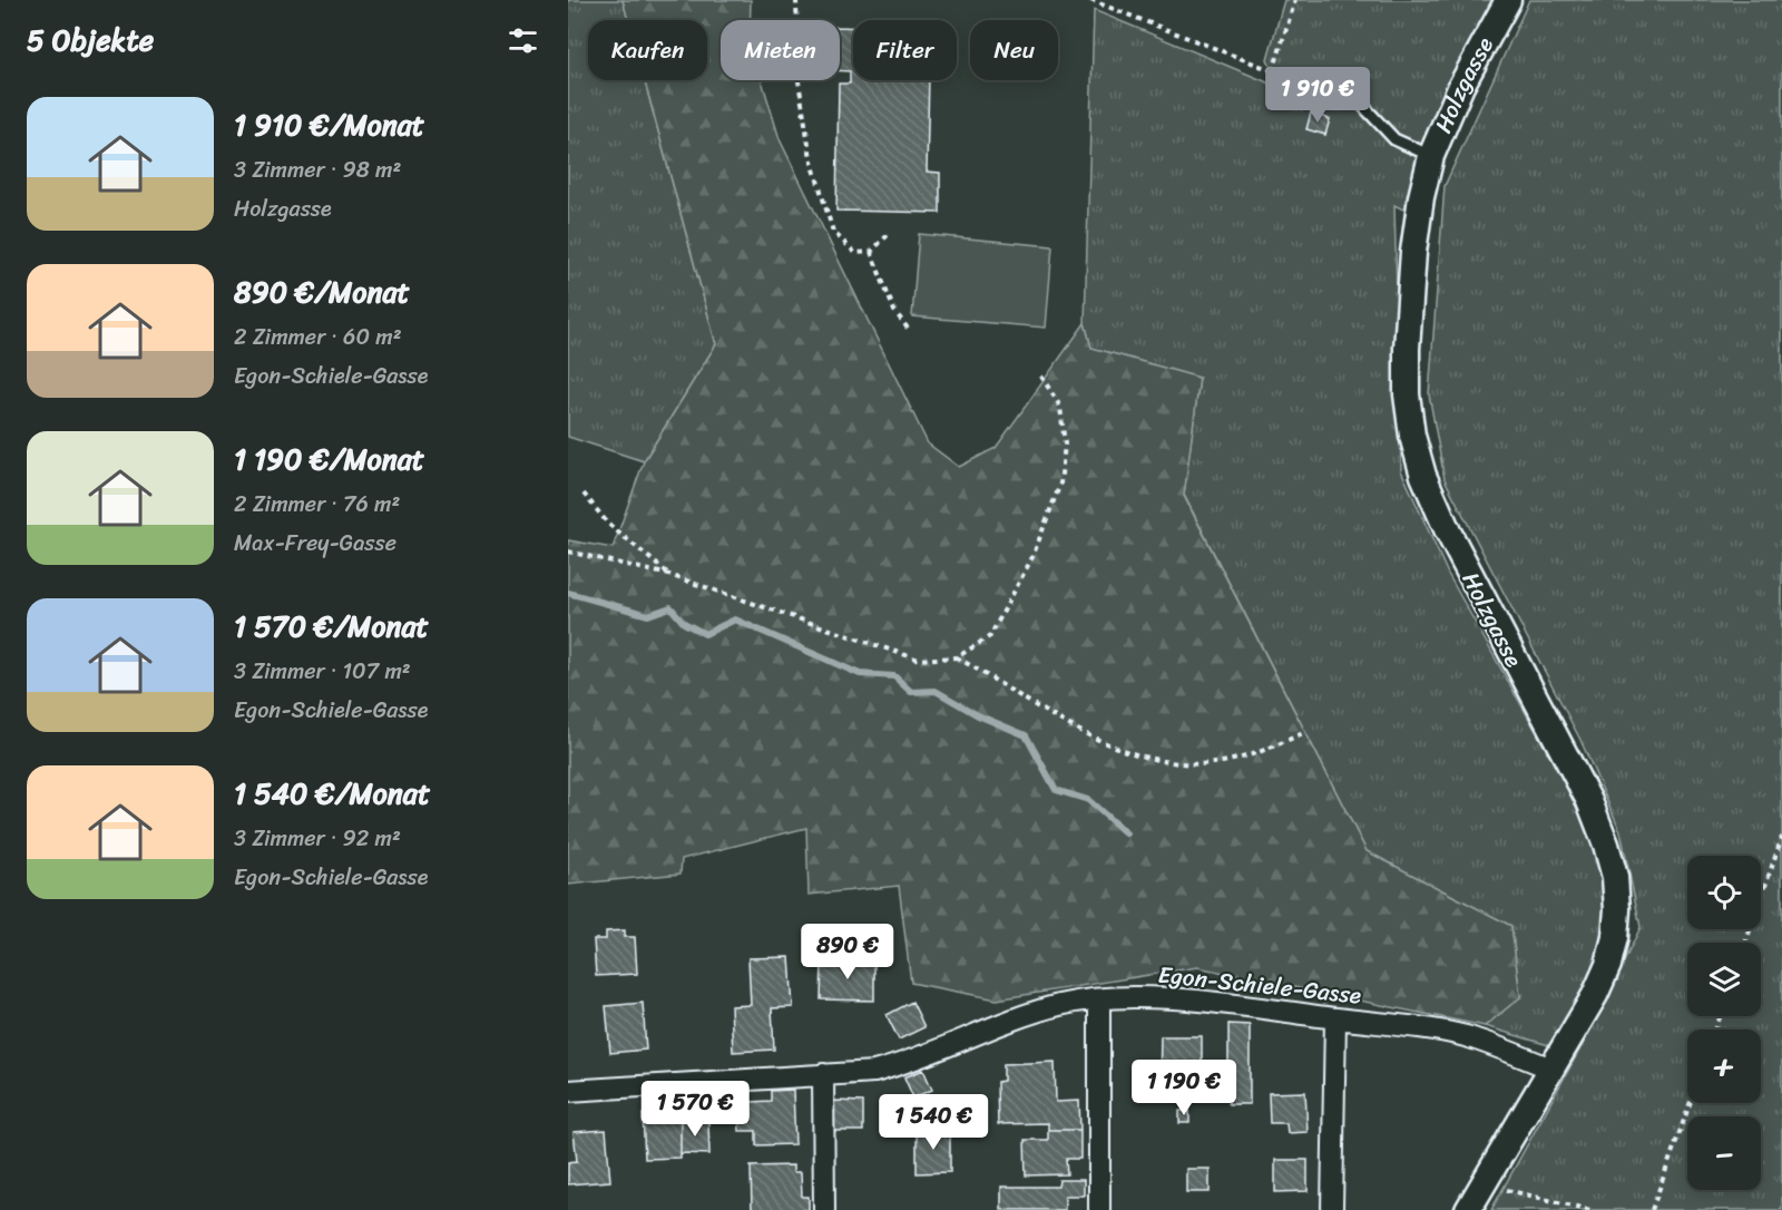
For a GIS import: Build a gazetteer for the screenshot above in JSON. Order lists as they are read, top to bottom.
{
  "streets": {
    "street": ["Holzgasse", "Egon-Schiele-Gasse"]
  },
  "crossings": [
    ["Holzgasse", "Egon-Schiele-Gasse"]
  ],
  "page": {
    "heading": "5 Objekte",
    "chip": [
      "Kaufen",
      "Mieten",
      "Filter",
      "Neu"
    ],
    "price": [
      "1 910 €",
      "890 €",
      "1 190 €",
      "1 570 €",
      "1 540 €"
    ],
    "list": [
      {
        "name": "1 910 €/Monat",
        "note": "3 Zimmer · 98 m² · Holzgasse"
      },
      {
        "name": "890 €/Monat",
        "note": "2 Zimmer · 60 m² · Egon-Schiele-Gasse"
      },
      {
        "name": "1 190 €/Monat",
        "note": "2 Zimmer · 76 m² · Max-Frey-Gasse"
      },
      {
        "name": "1 570 €/Monat",
        "note": "3 Zimmer · 107 m² · Egon-Schiele-Gasse"
      },
      {
        "name": "1 540 €/Monat",
        "note": "3 Zimmer · 92 m² · Egon-Schiele-Gasse"
      }
    ],
    "map_buttons": ["+", "−"]
  }
}
